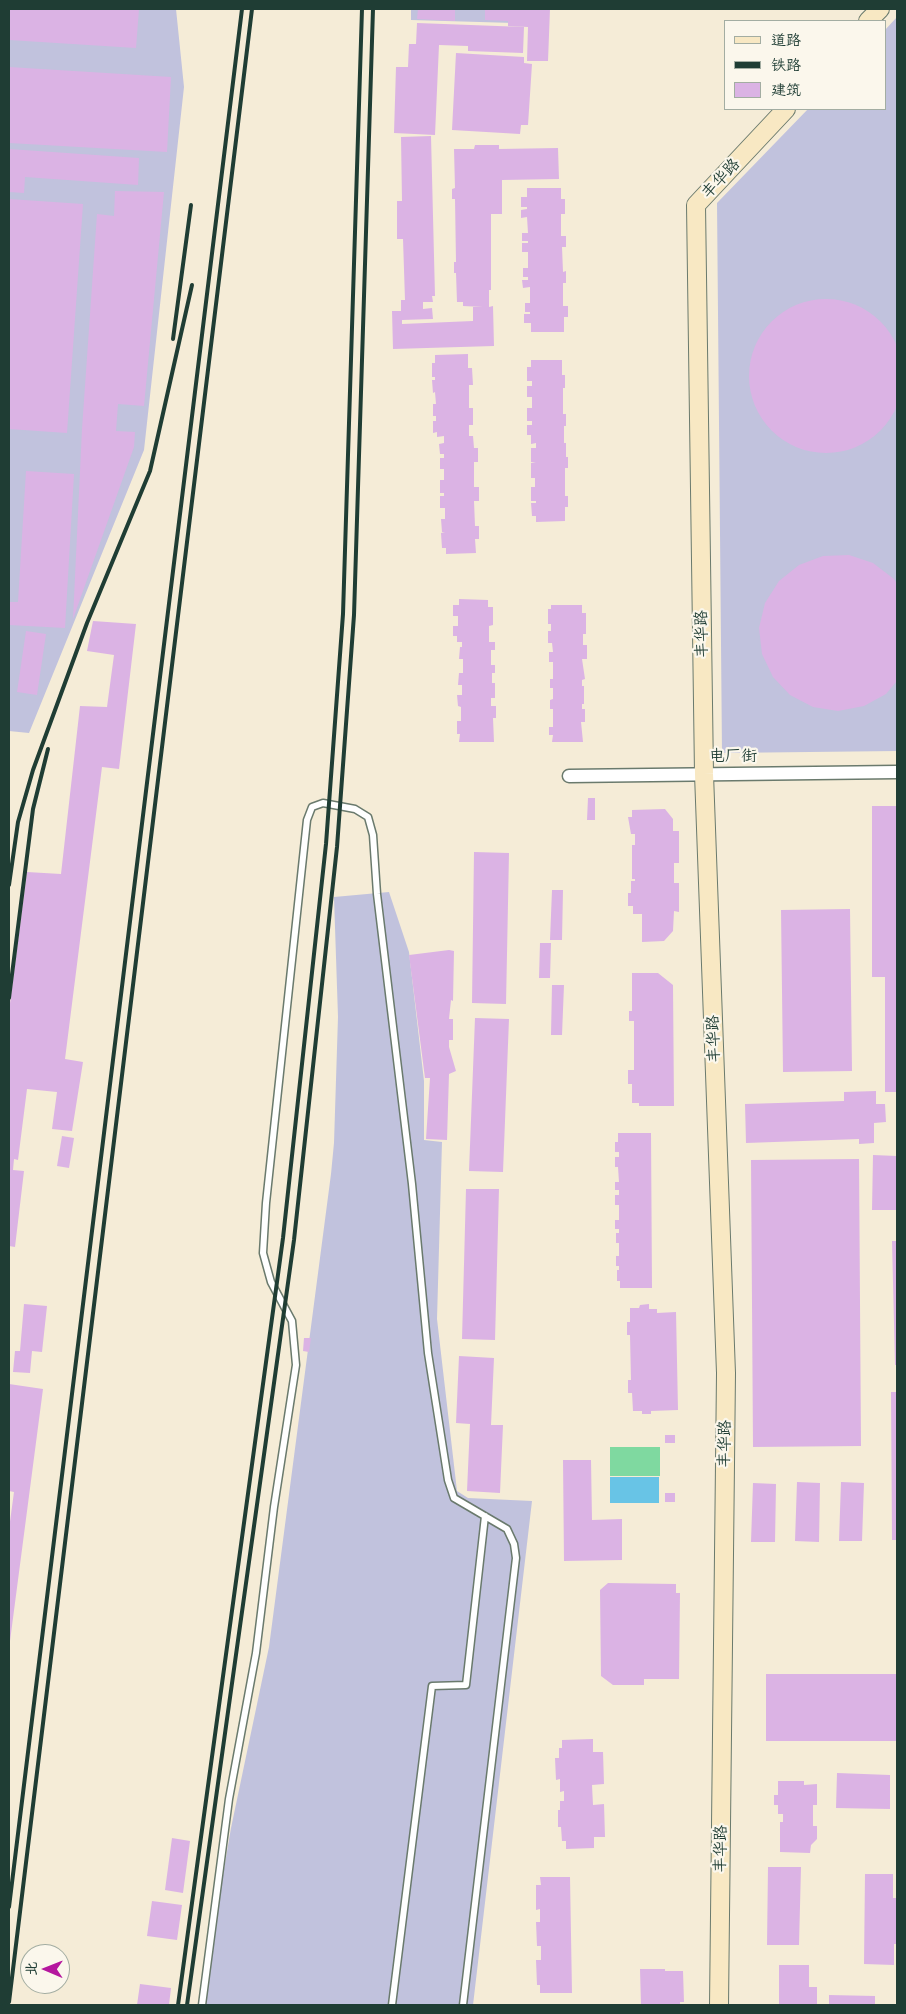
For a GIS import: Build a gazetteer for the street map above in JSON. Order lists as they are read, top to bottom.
{
  "streets": {
    "street": ["丰华路", "电厂街"]
  },
  "crossings": [
    ["丰华路", "电厂街"]
  ],
  "legend": ["道路", "铁路", "建筑"],
  "north": "left"
}
